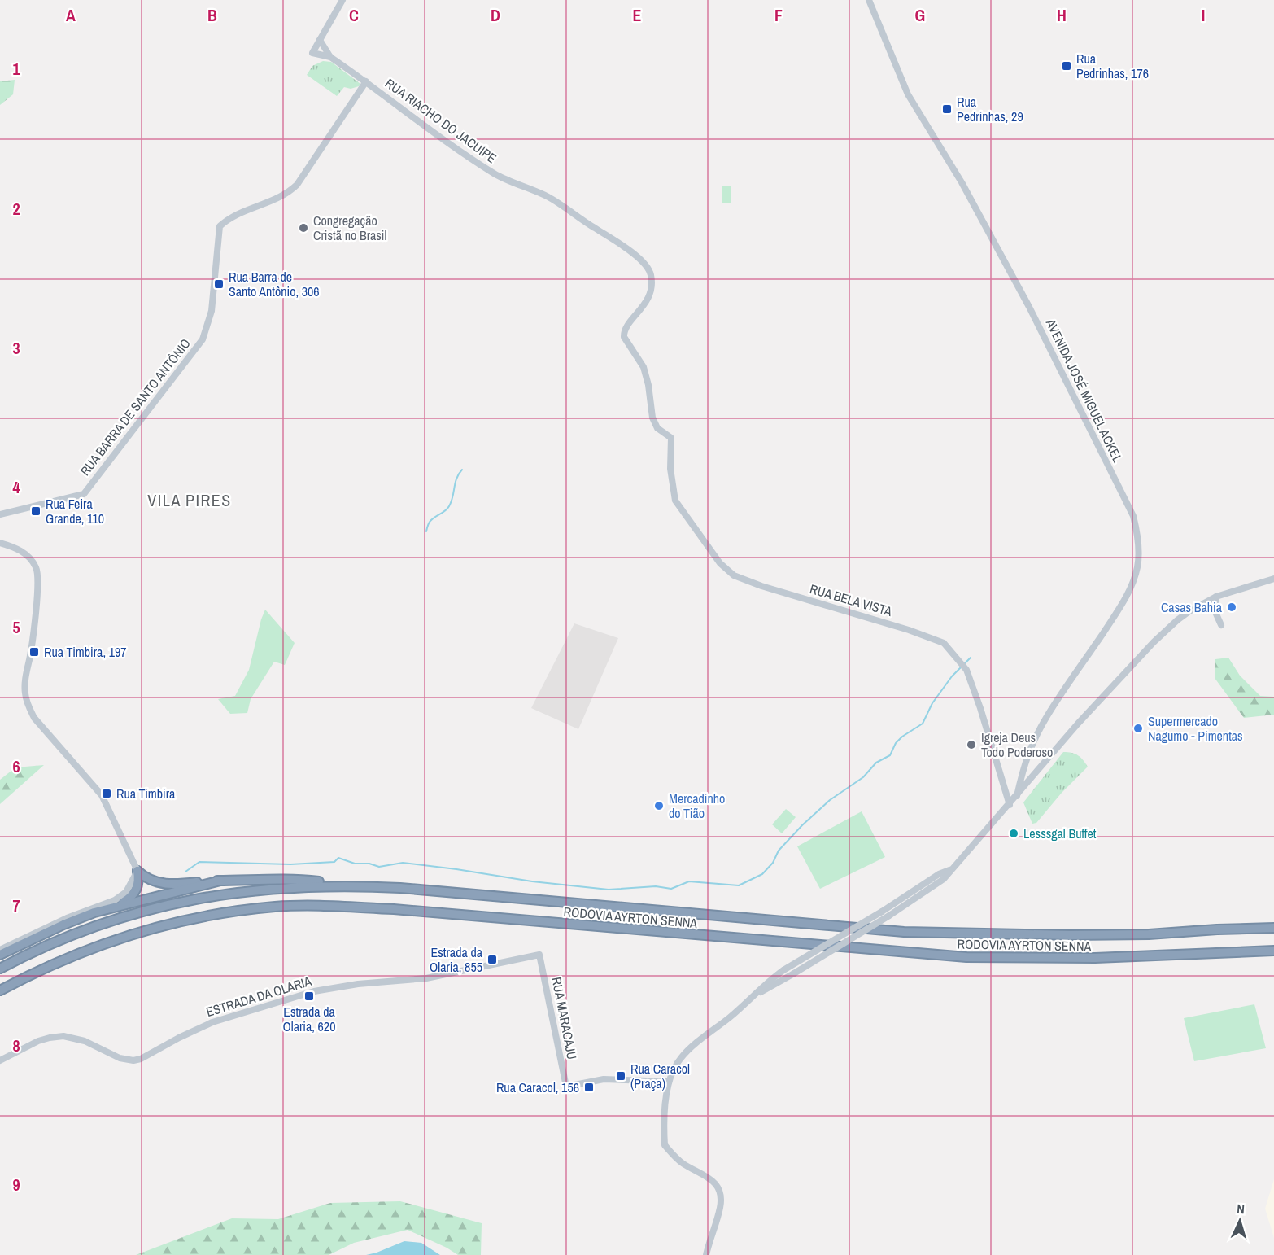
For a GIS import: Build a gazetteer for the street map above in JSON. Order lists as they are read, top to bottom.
{
  "streets": {
    "highway": ["RODOVIA AYRTON SENNA"],
    "street": [
      "RUA RIACHO DO JACUÍPE",
      "AVENIDA JOSÉ MIGUEL ACKEL",
      "RUA BARRA DE SANTO ANTÔNIO",
      "RUA BELA VISTA",
      "ESTRADA DA OLARIA",
      "RUA MARACAJU"
    ]
  },
  "crossings": [
    ["RUA RIACHO DO JACUÍPE", "RUA BARRA DE SANTO ANTÔNIO"],
    ["RUA RIACHO DO JACUÍPE", "RUA BELA VISTA"],
    ["ESTRADA DA OLARIA", "RUA MARACAJU"]
  ],
  "districts": ["VILA PIRES"],
  "places": {
    "transit": [
      "Rua Pedrinhas, 176",
      "Rua Pedrinhas, 29",
      "Rua Barra de Santo Antônio, 306",
      "Rua Feira Grande, 110",
      "Rua Timbira, 197",
      "Rua Timbira",
      "Estrada da Olaria, 855",
      "Estrada da Olaria, 620",
      "Rua Caracol (Praça)",
      "Rua Caracol, 156"
    ],
    "other": [
      "Congregação Cristã no Brasil",
      "Casas Bahia",
      "Supermercado Nagumo - Pimentas",
      "Igreja Deus Todo Poderoso",
      "Mercadinho do Tião",
      "Lesssgal Buffet"
    ]
  },
  "north": "top",
  "grid": {
    "columns": [
      "A",
      "B",
      "C",
      "D",
      "E",
      "F",
      "G",
      "H",
      "I"
    ],
    "rows": [
      "1",
      "2",
      "3",
      "4",
      "5",
      "6",
      "7",
      "8",
      "9"
    ]
  }
}
